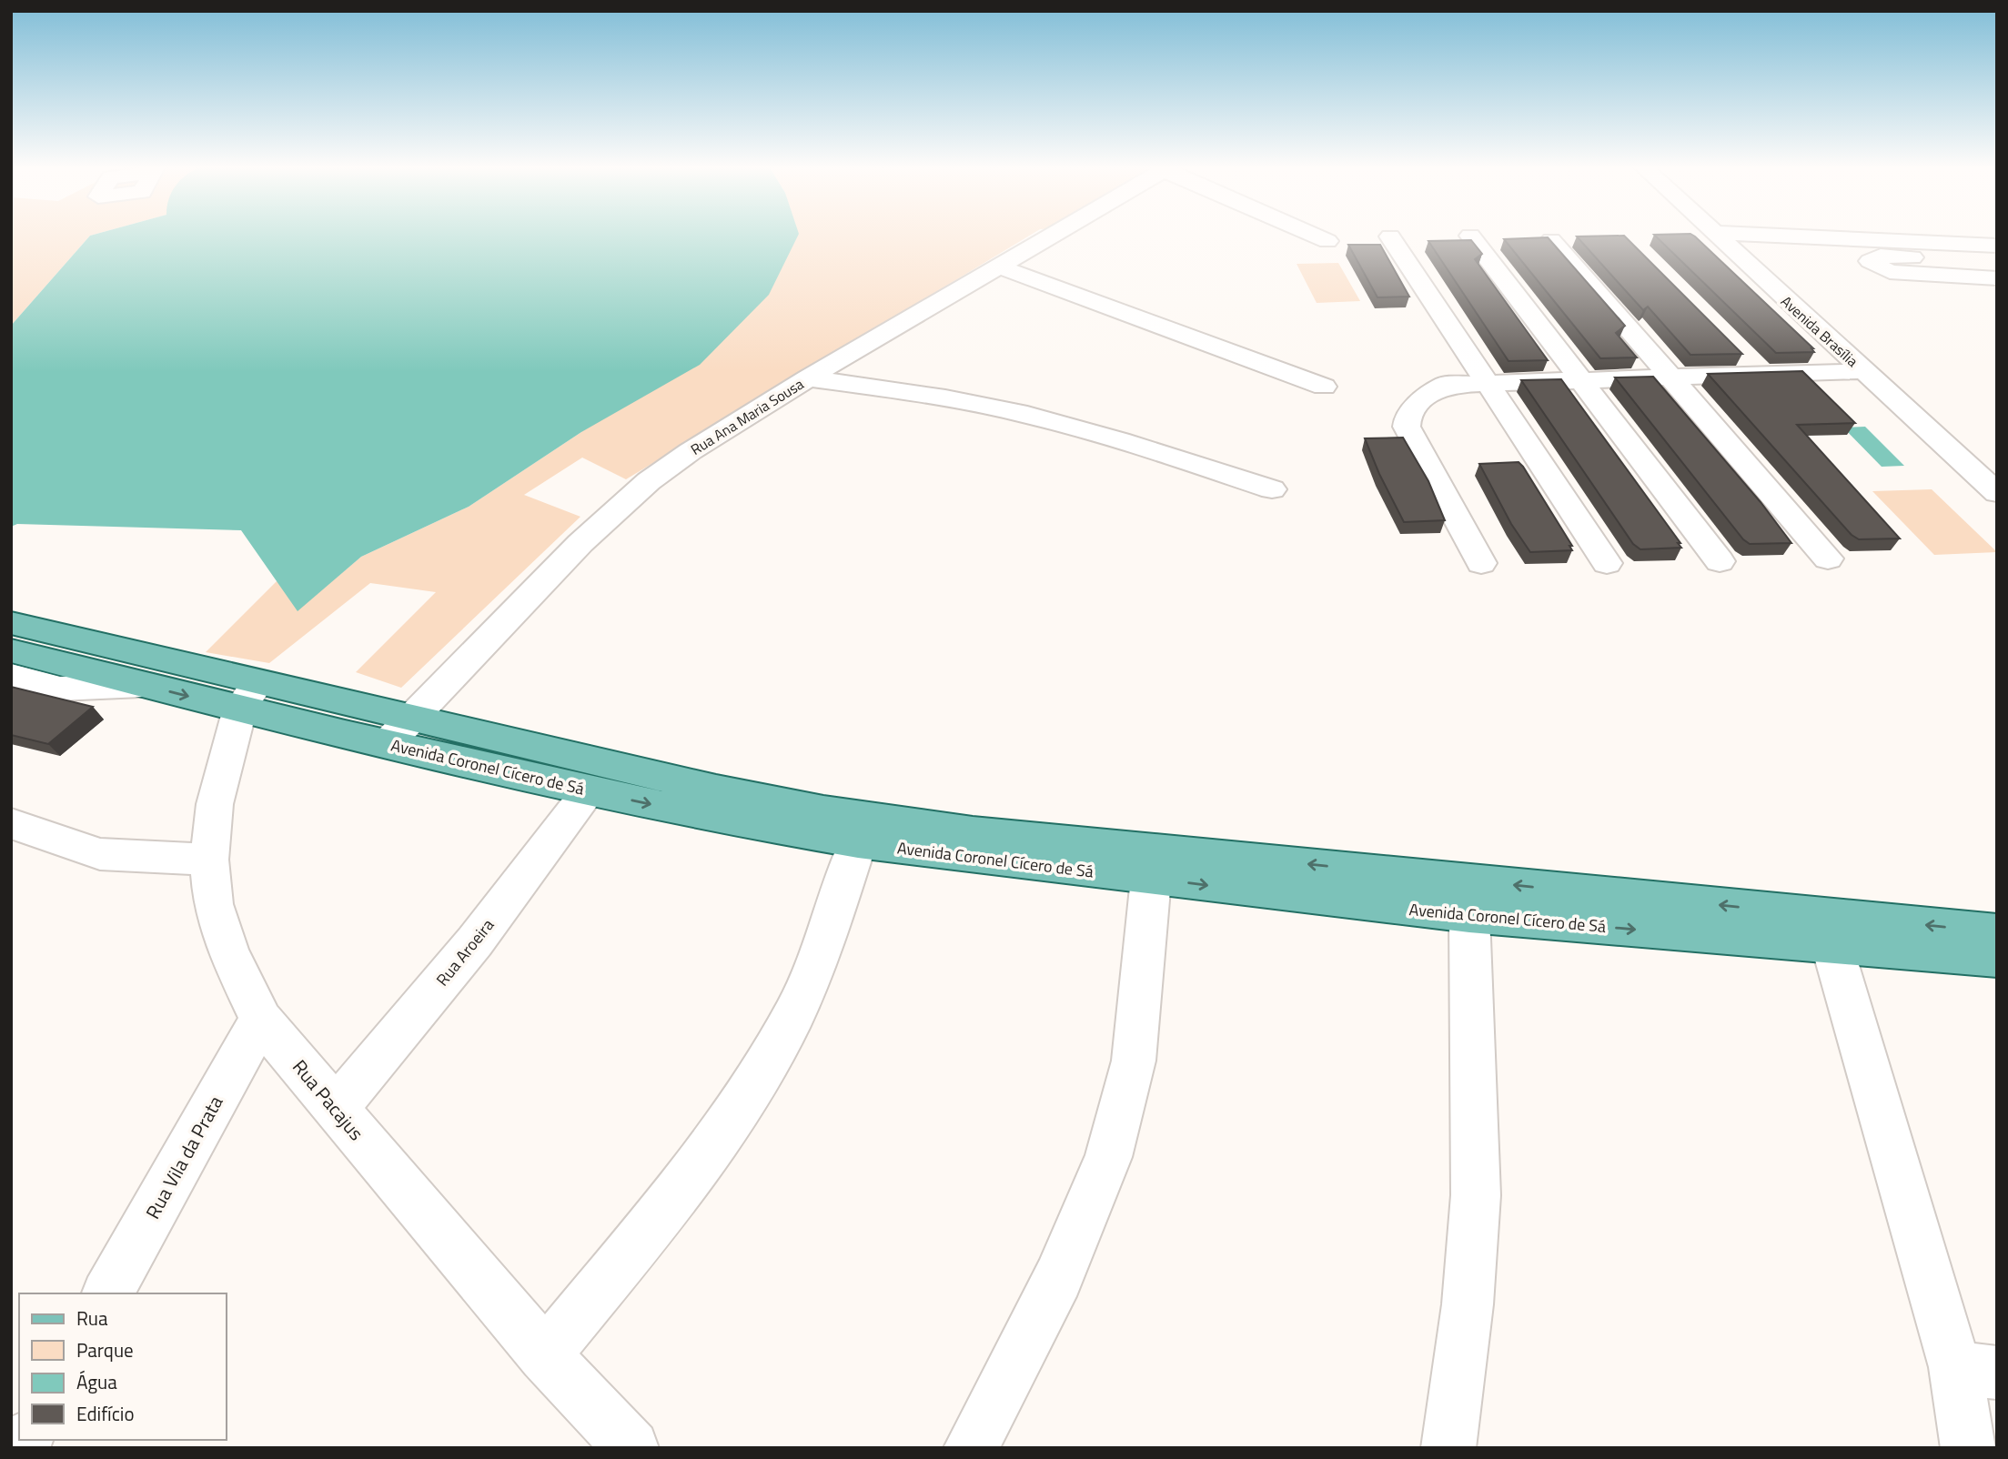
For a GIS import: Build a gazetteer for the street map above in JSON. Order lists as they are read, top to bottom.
{
  "streets": {
    "main road": ["Avenida Coronel Cícero de Sá"],
    "street": [
      "Avenida Brasília",
      "Rua Ana Maria Sousa",
      "Rua Aroeira",
      "Rua Pacajus",
      "Rua Vila da Prata"
    ]
  },
  "crossings": [
    ["Rua Ana Maria Sousa", "Avenida Coronel Cícero de Sá"],
    ["Avenida Coronel Cícero de Sá", "Rua Aroeira"],
    ["Avenida Coronel Cícero de Sá", "Rua Pacajus"],
    ["Rua Aroeira", "Rua Pacajus"],
    ["Rua Pacajus", "Rua Vila da Prata"]
  ],
  "legend": [
    "Rua",
    "Parque",
    "Água",
    "Edifício"
  ]
}
